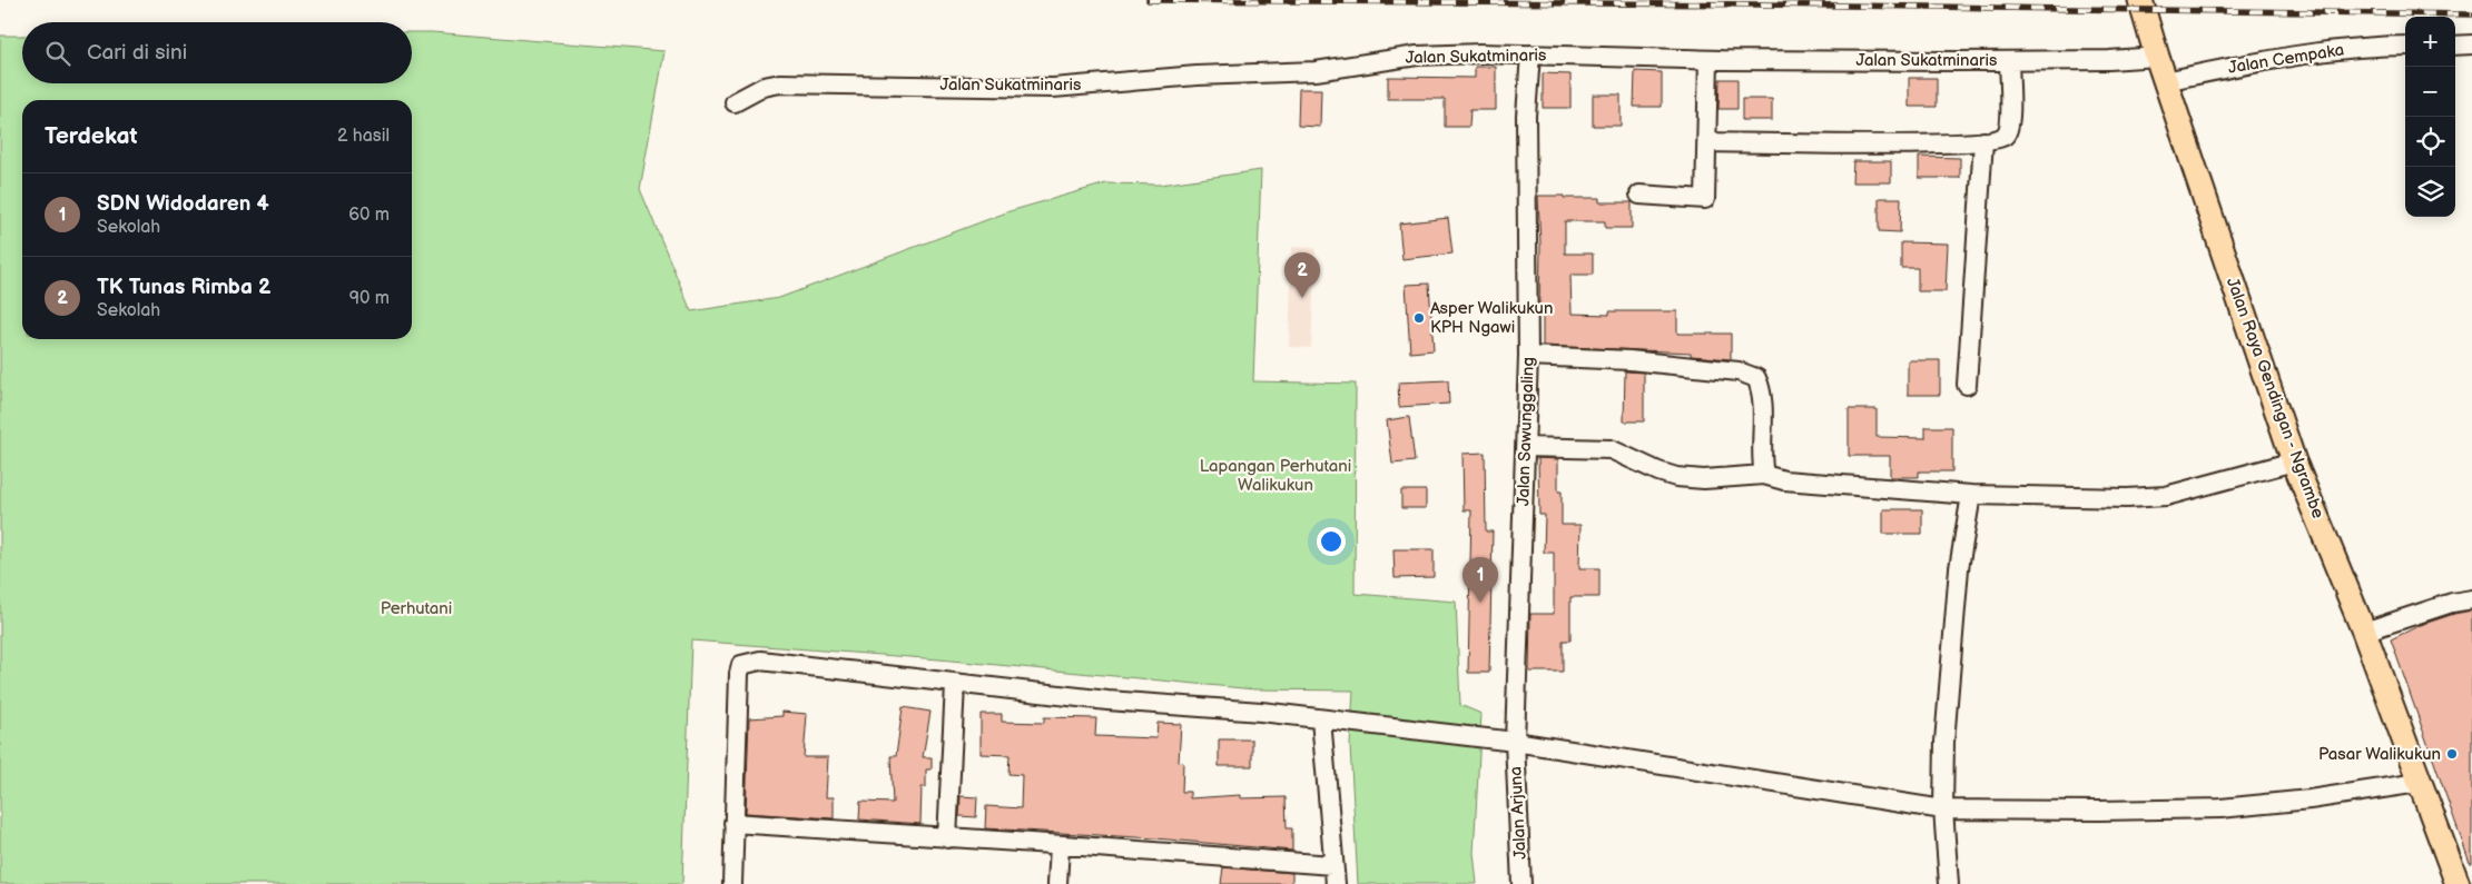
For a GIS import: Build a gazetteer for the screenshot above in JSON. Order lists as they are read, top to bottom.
{
  "streets": {
    "main road": ["Jalan Raya Gendingan - Ngrambe"],
    "street": [
      "Jalan Sukatminaris",
      "Jalan Cempaka",
      "Jalan Sawunggaling",
      "Jalan Arjuna"
    ]
  },
  "crossings": [
    ["Jalan Sukatminaris", "Jalan Raya Gendingan - Ngrambe"],
    ["Jalan Sukatminaris", "Jalan Sawunggaling"],
    ["Jalan Cempaka", "Jalan Raya Gendingan - Ngrambe"],
    ["Jalan Sawunggaling", "Jalan Arjuna"]
  ],
  "parks": ["Lapangan Perhutani Walikukun", "Perhutani"],
  "places": ["Asper Walikukun KPH Ngawi", "Pasar Walikukun"],
  "page": {
    "map_buttons": ["+", "−"],
    "search": "Cari di sini",
    "heading": ["Terdekat", "2 hasil"],
    "list": [
      {
        "mark": "1",
        "name": "SDN Widodaren 4",
        "note": "Sekolah",
        "value": "60 m"
      },
      {
        "mark": "2",
        "name": "TK Tunas Rimba 2",
        "note": "Sekolah",
        "value": "90 m"
      }
    ],
    "pins": ["2", "1"]
  }
}
